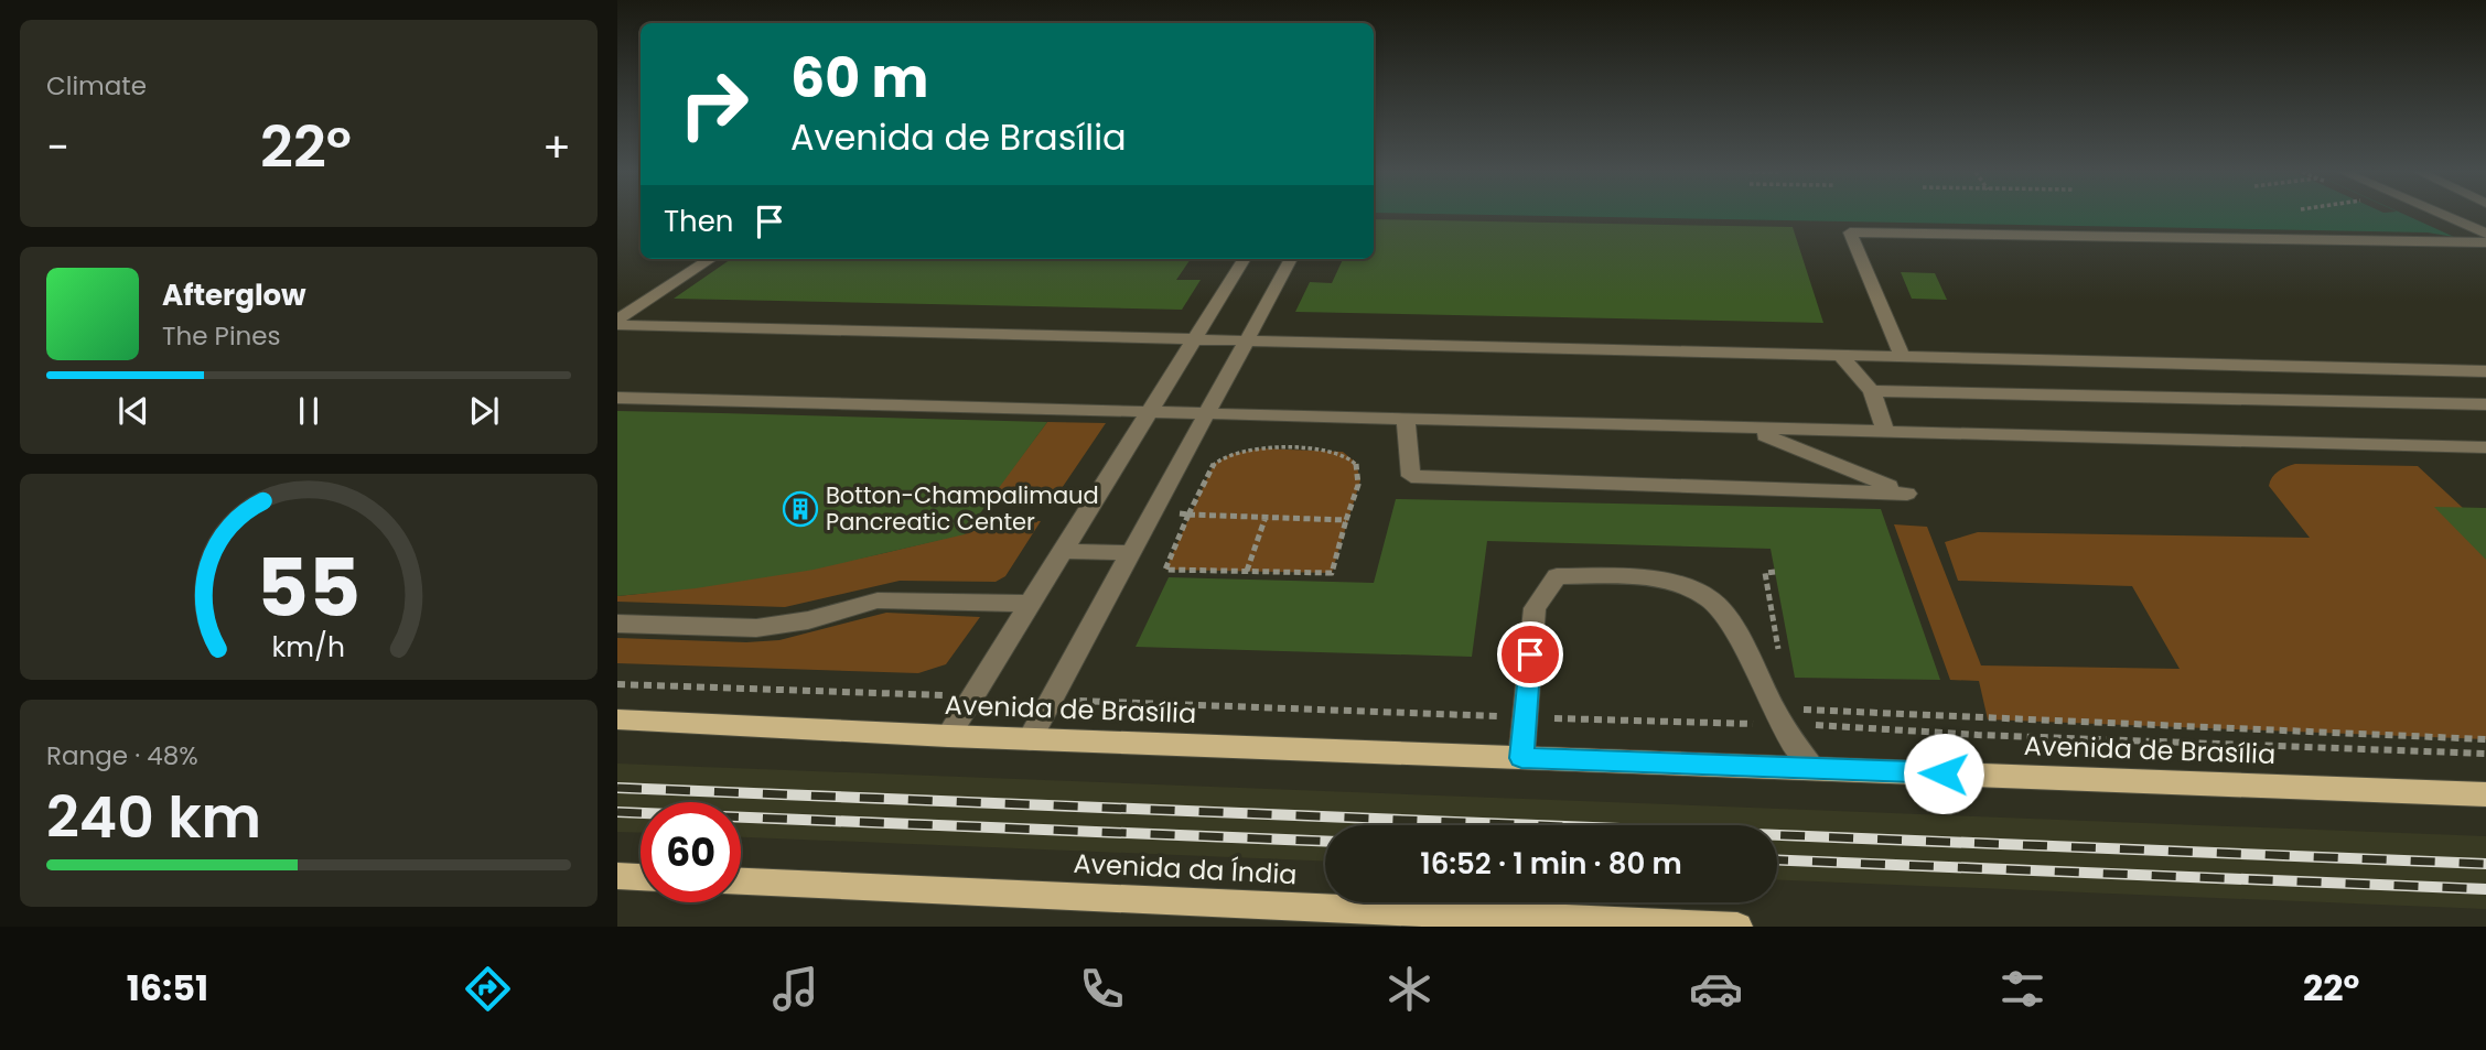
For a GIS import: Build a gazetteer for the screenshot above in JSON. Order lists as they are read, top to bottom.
{
  "streets": {
    "main road": ["Avenida de Brasília", "Avenida da Índia"]
  },
  "places": {
    "building": ["Botton-Champalimaud Pancreatic Center"]
  },
  "page": {
    "tile": [
      "Climate",
      ["Range · 48%", "240 km"]
    ],
    "turn": ["60 m", "Avenida de Brasília"],
    "heat": ["−", "22°", "+"],
    "then": "Then",
    "song": ["Afterglow", "The Pines"],
    "limit": "60",
    "trip": "16:52 · 1 min · 80 m",
    "tabs": ["16:51", "22°"],
    "gauge": ["55", "km/h"]
  }
}
